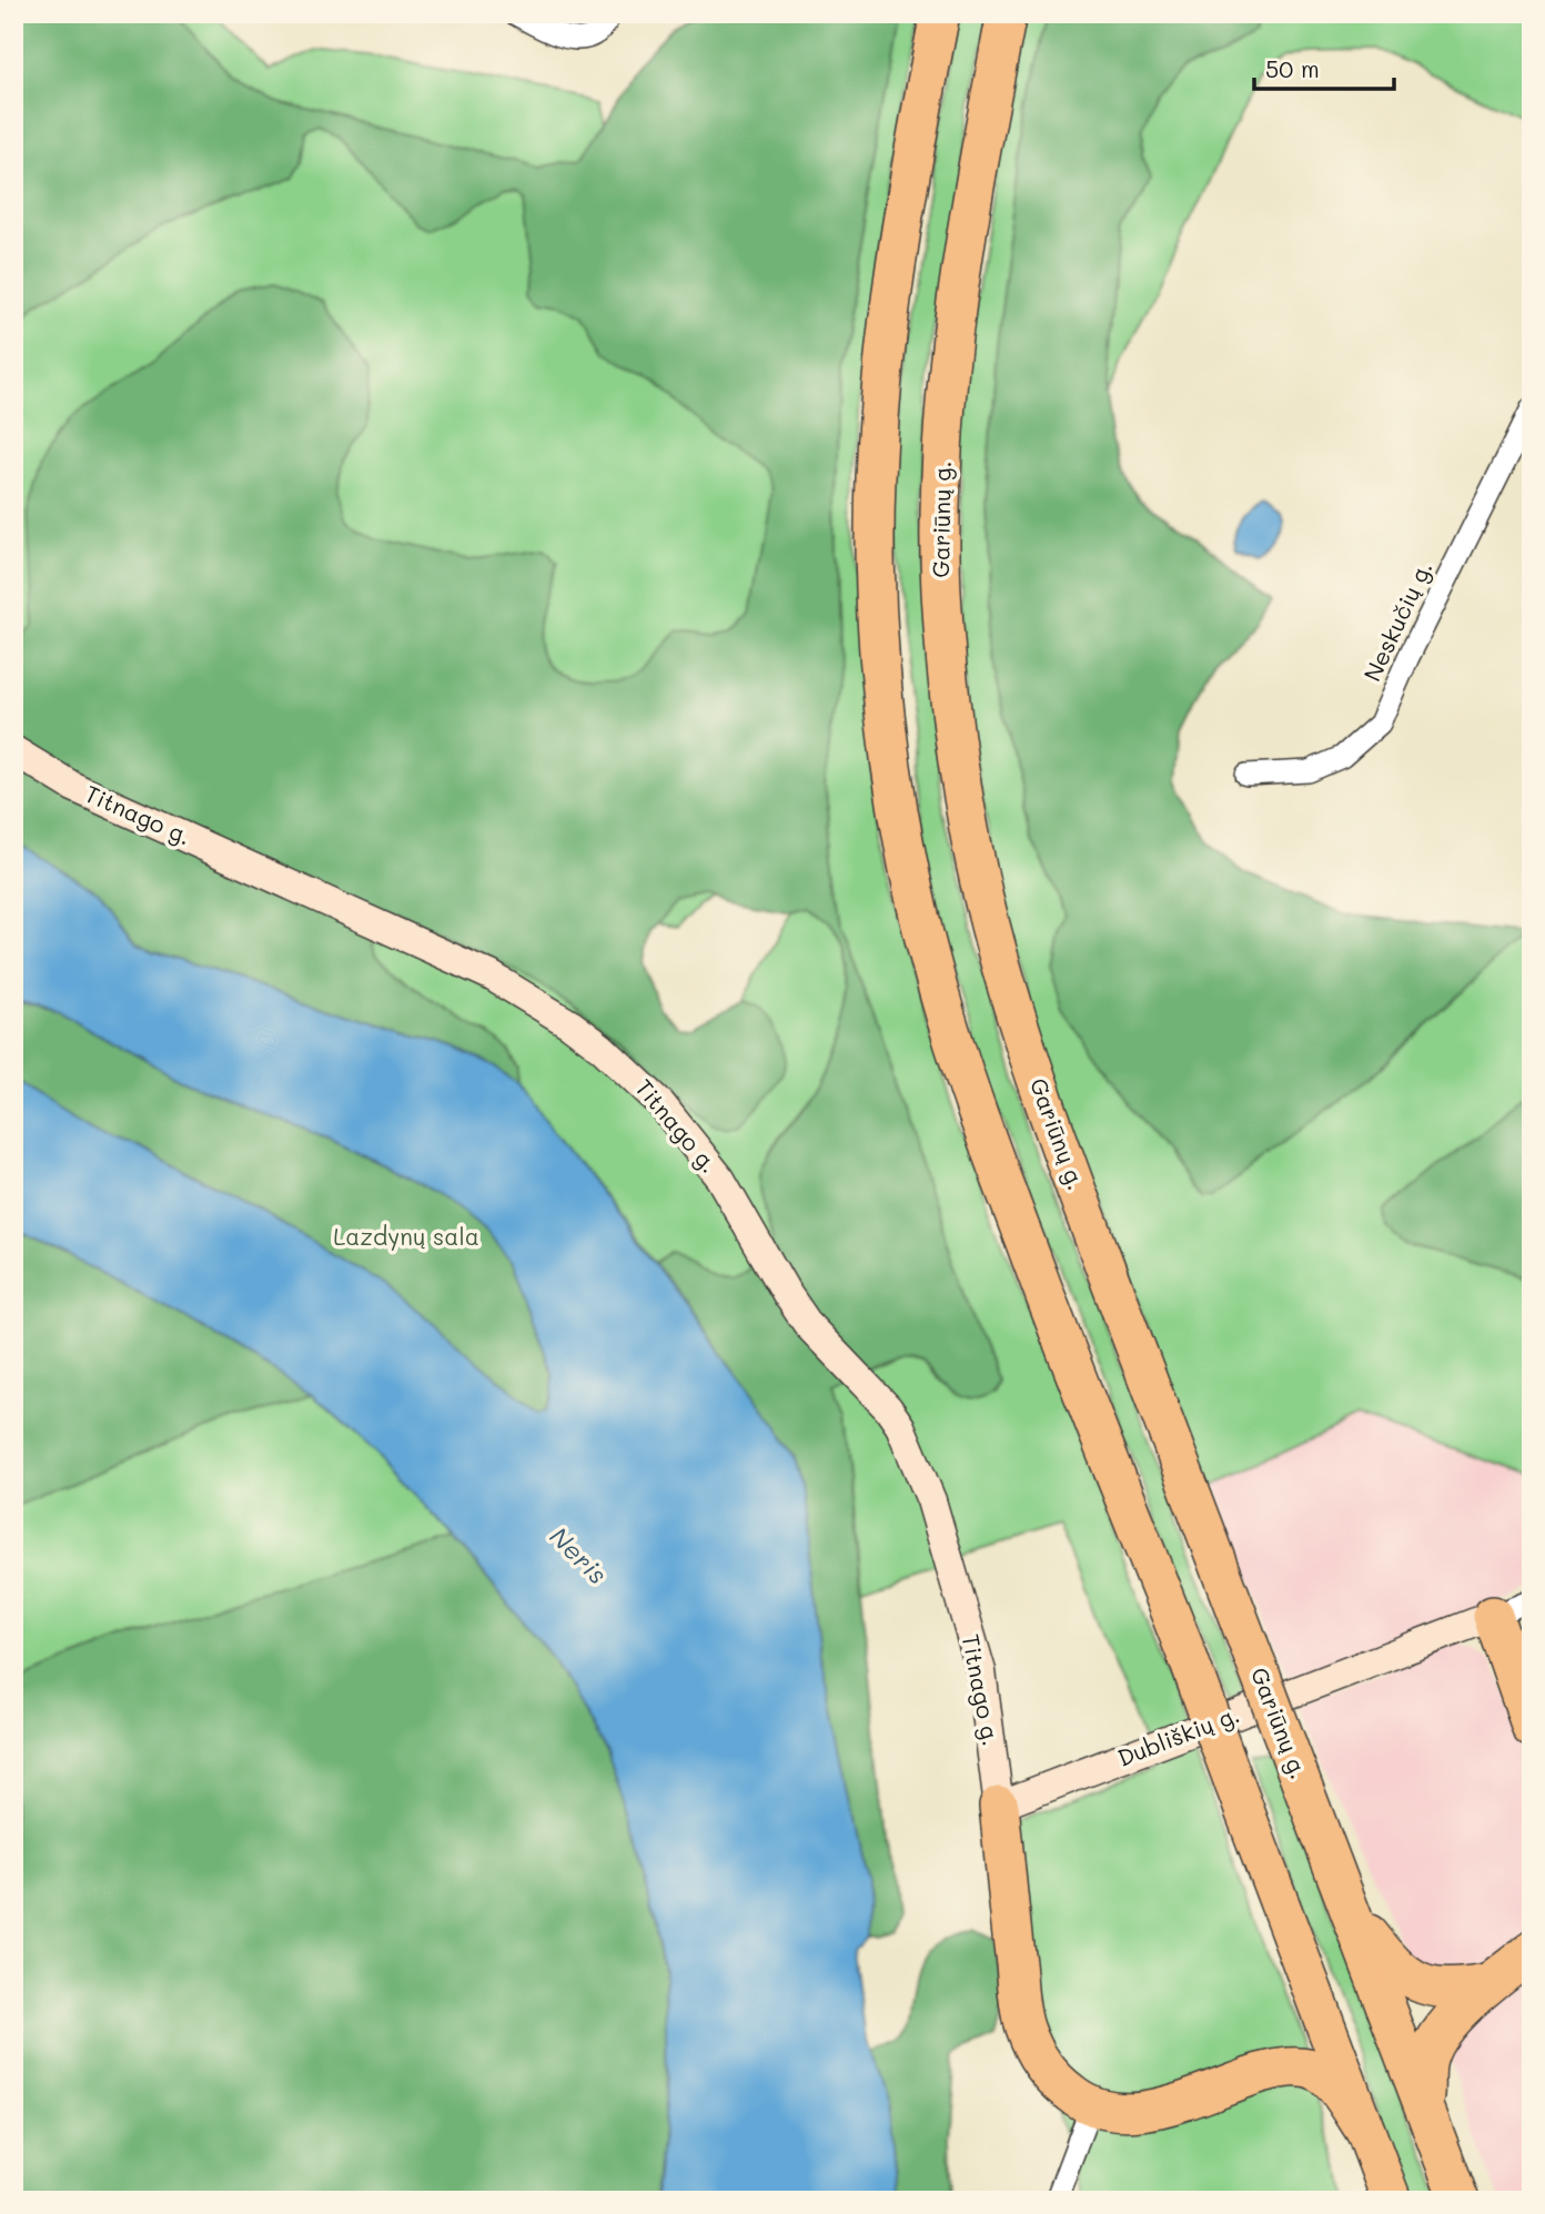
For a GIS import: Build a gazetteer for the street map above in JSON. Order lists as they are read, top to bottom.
{
  "streets": {
    "highway": ["Gariūnų g."],
    "street": ["Neskučių g.", "Titnago g.", "Dubliškių g."]
  },
  "crossings": [
    ["Titnago g.", "Dubliškių g."]
  ],
  "water": ["Neris"],
  "parks": ["Lazdynų sala"],
  "scale_bar": "50 m"
}
